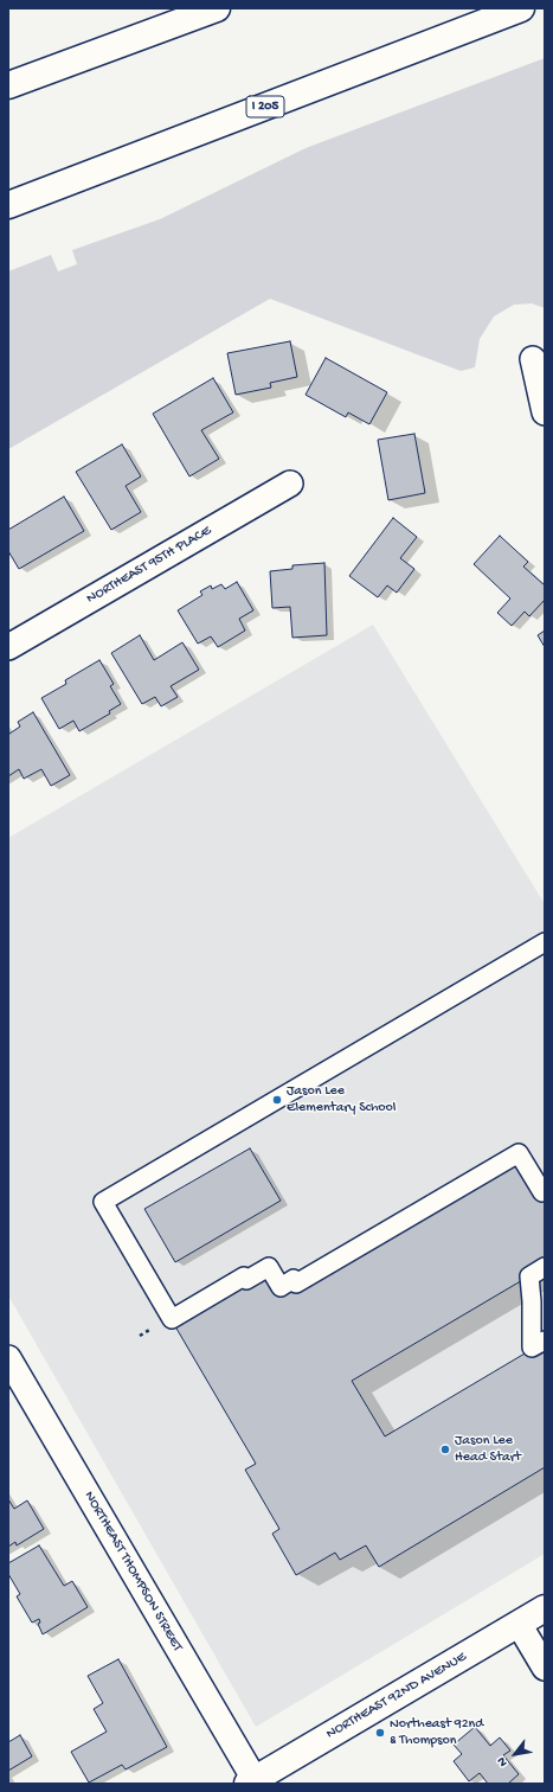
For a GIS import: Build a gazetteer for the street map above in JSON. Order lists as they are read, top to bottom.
{
  "streets": {
    "main road": ["I 205", "NORTHEAST 92ND AVENUE"],
    "street": ["NORTHEAST 95TH PLACE", "NORTHEAST THOMPSON STREET"]
  },
  "crossings": [
    ["NORTHEAST THOMPSON STREET", "NORTHEAST 92ND AVENUE"]
  ],
  "places": ["Jason Lee Elementary School", "Jason Lee Head Start", "Northeast 92nd & Thompson"],
  "north": "bottom left"
}
